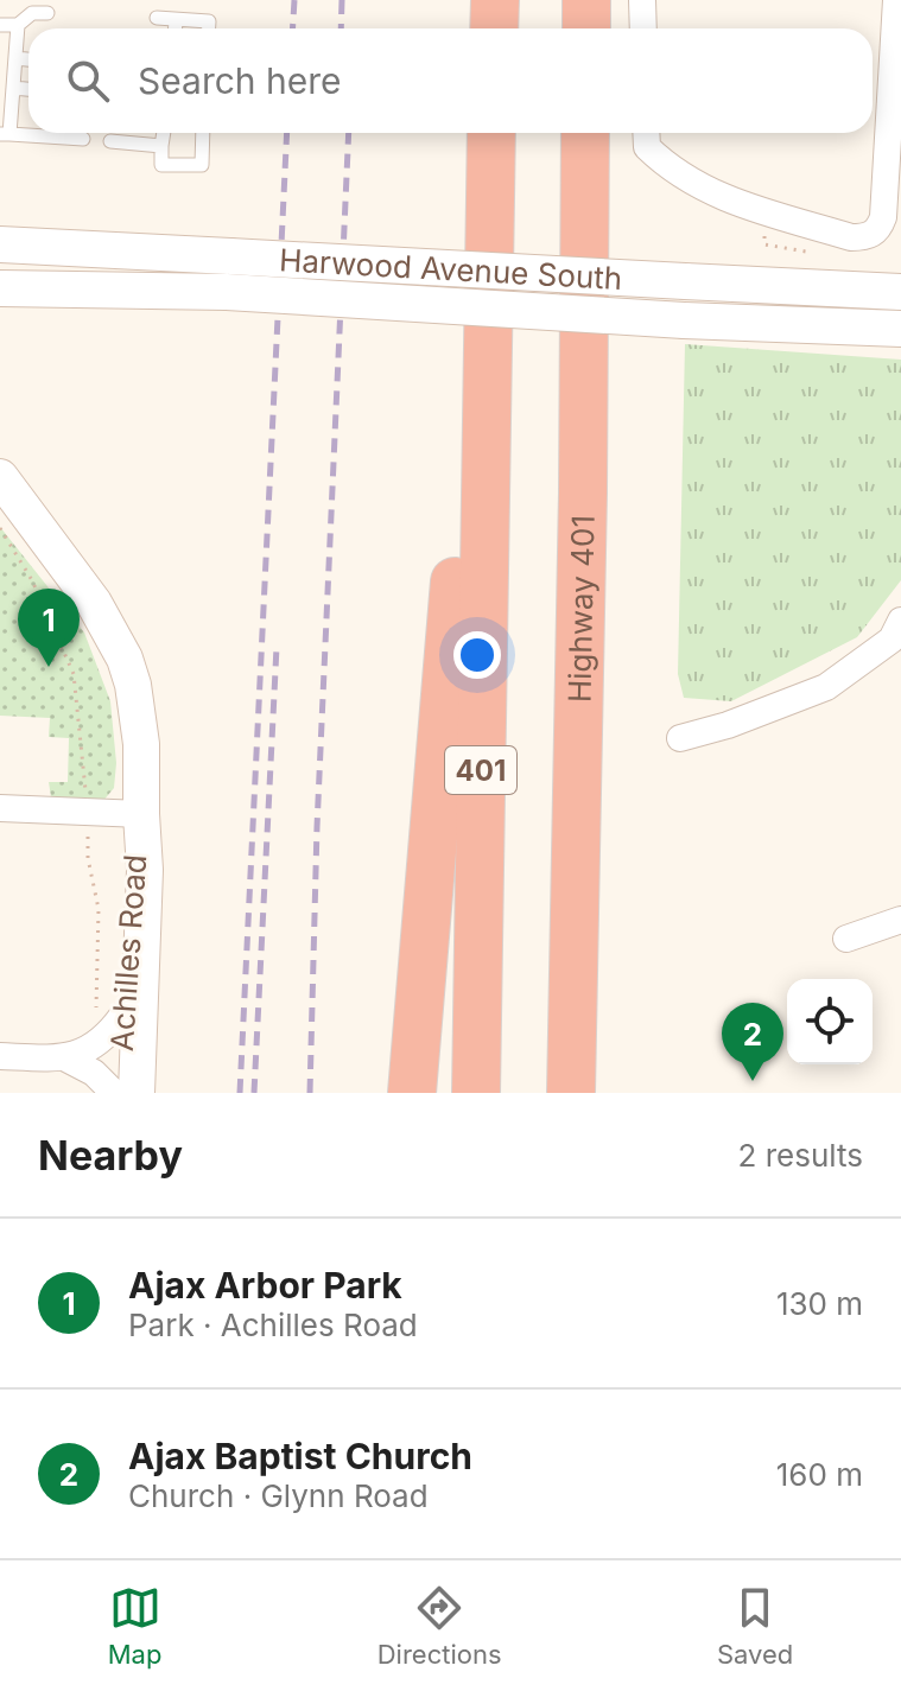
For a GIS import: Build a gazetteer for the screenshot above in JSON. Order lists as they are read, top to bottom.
{
  "streets": {
    "highway": ["Highway 401", "401"],
    "main road": ["Harwood Avenue South", "Achilles Road"]
  },
  "page": {
    "search": "Search here",
    "pins": ["1", "2"],
    "heading": ["Nearby", "2 results"],
    "list": [
      {
        "mark": "1",
        "name": "Ajax Arbor Park",
        "note": "Park · Achilles Road",
        "value": "130 m"
      },
      {
        "mark": "2",
        "name": "Ajax Baptist Church",
        "note": "Church · Glynn Road",
        "value": "160 m"
      }
    ],
    "nav": ["Map", "Directions", "Saved"]
  }
}
